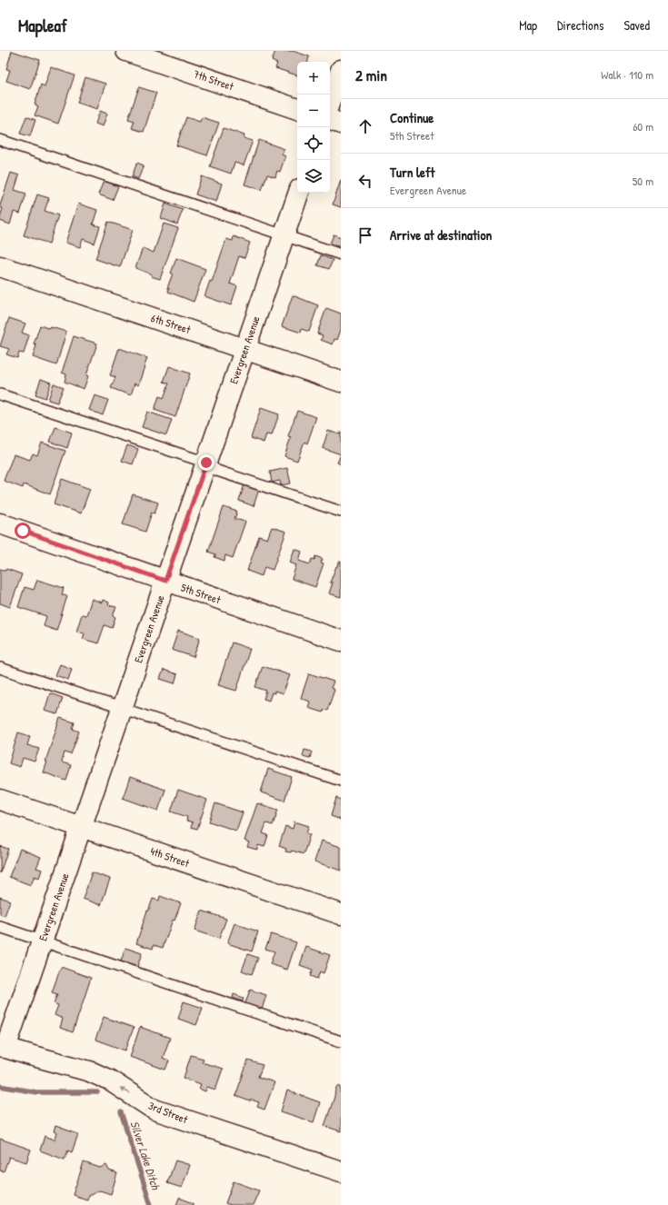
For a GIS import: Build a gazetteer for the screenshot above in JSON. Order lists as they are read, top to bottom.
{
  "streets": {
    "street": [
      "7th Street",
      "6th Street",
      "Evergreen Avenue",
      "5th Street",
      "4th Street",
      "3rd Street"
    ]
  },
  "crossings": [
    ["6th Street", "Evergreen Avenue"],
    ["Evergreen Avenue", "5th Street"],
    ["Evergreen Avenue", "4th Street"],
    ["Evergreen Avenue", "3rd Street"]
  ],
  "one_way": ["3rd Street"],
  "water": ["Silver Lake Ditch"],
  "page": {
    "header": "Mapleaf",
    "nav": ["Map", "Directions", "Saved"],
    "heading": ["2 min", "Walk · 110 m"],
    "map_buttons": ["+", "−"],
    "list": [
      ["Continue", "5th Street", "60 m"],
      ["Turn left", "Evergreen Avenue", "50 m"],
      "Arrive at destination"
    ]
  }
}
